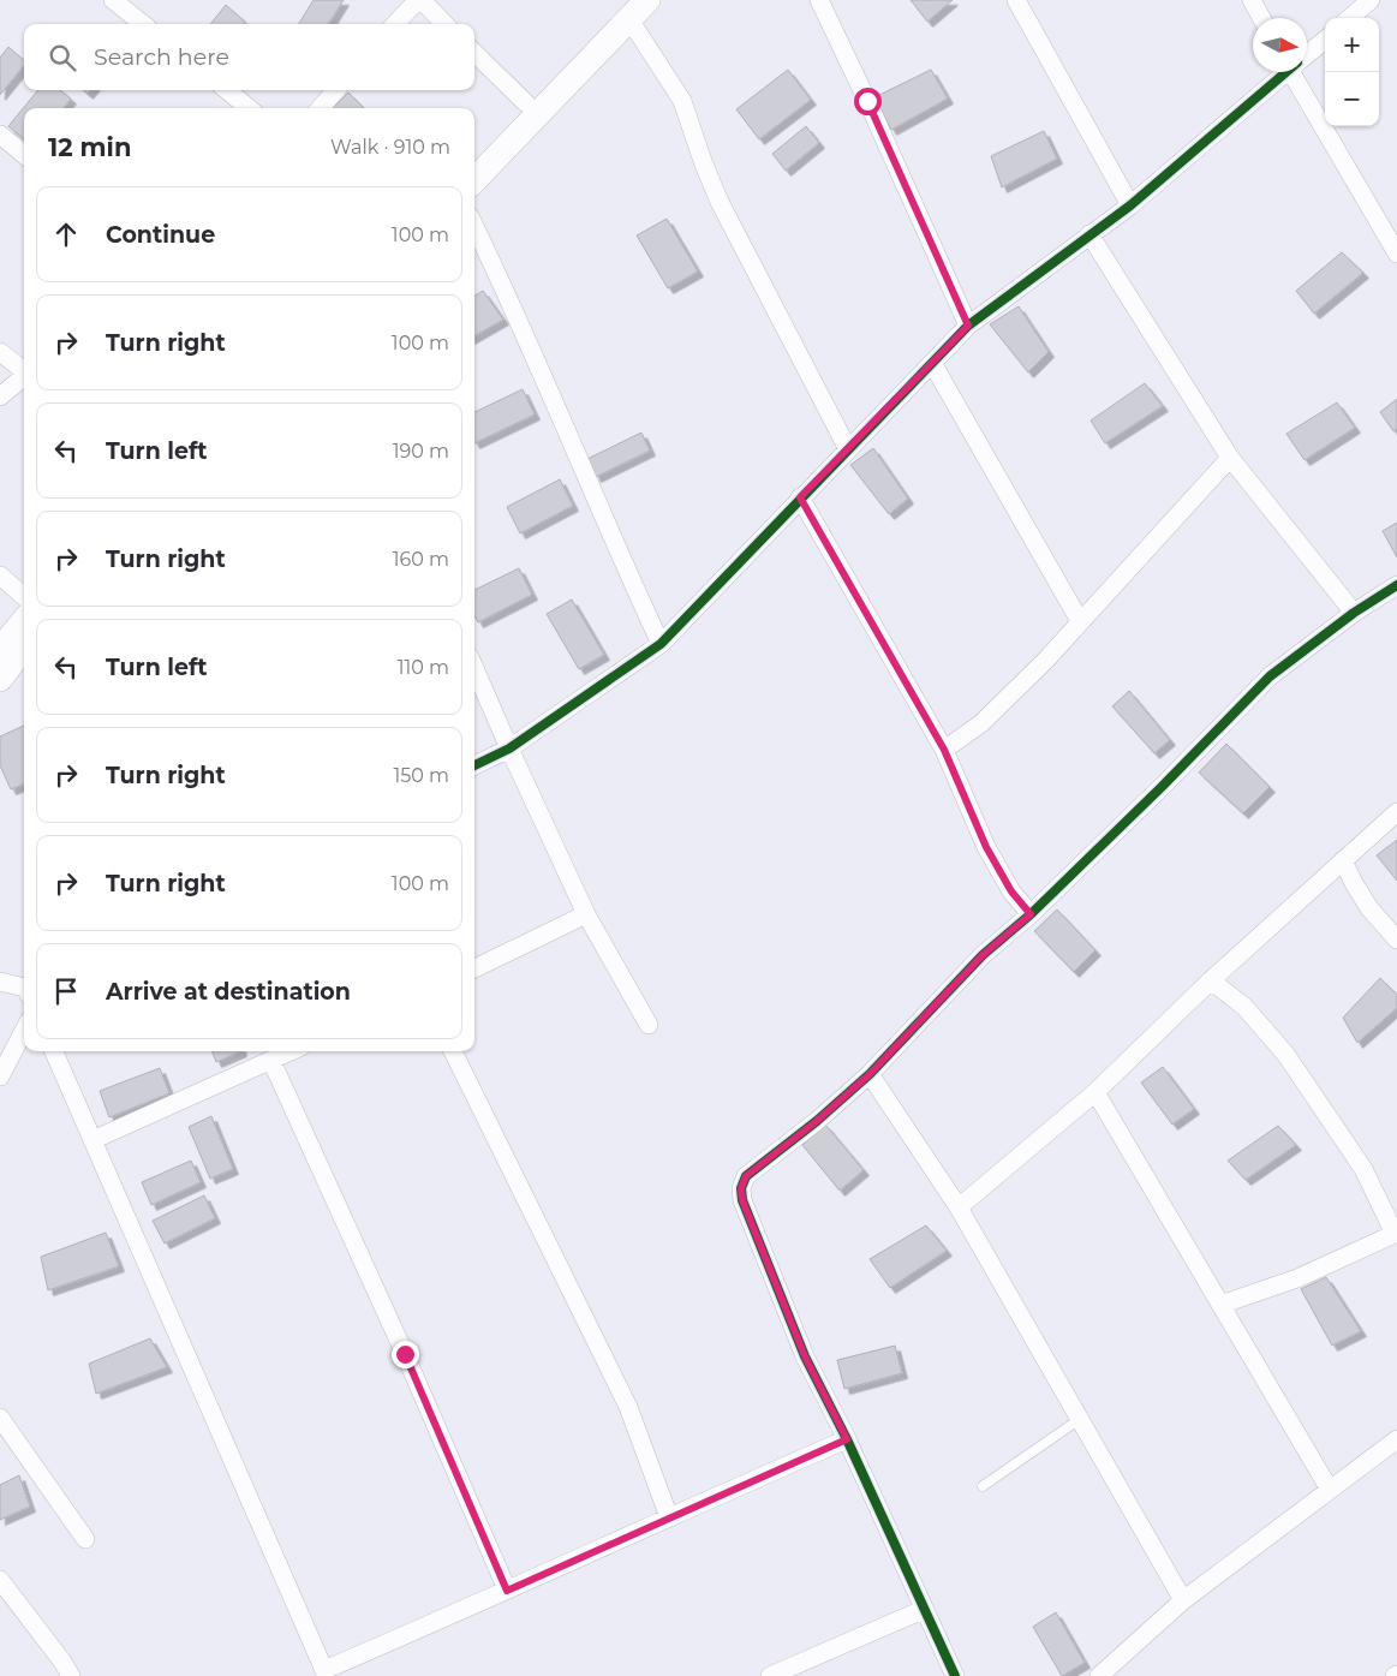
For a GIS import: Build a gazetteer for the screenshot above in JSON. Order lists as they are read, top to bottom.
{
  "north": "right",
  "page": {
    "map_buttons": ["+", "−"],
    "search": "Search here",
    "heading": ["12 min", "Walk · 910 m"],
    "list": [
      ["Continue", "100 m"],
      ["Turn right", "100 m"],
      ["Turn left", "190 m"],
      ["Turn right", "160 m"],
      ["Turn left", "110 m"],
      ["Turn right", "150 m"],
      ["Turn right", "100 m"],
      "Arrive at destination"
    ]
  }
}
